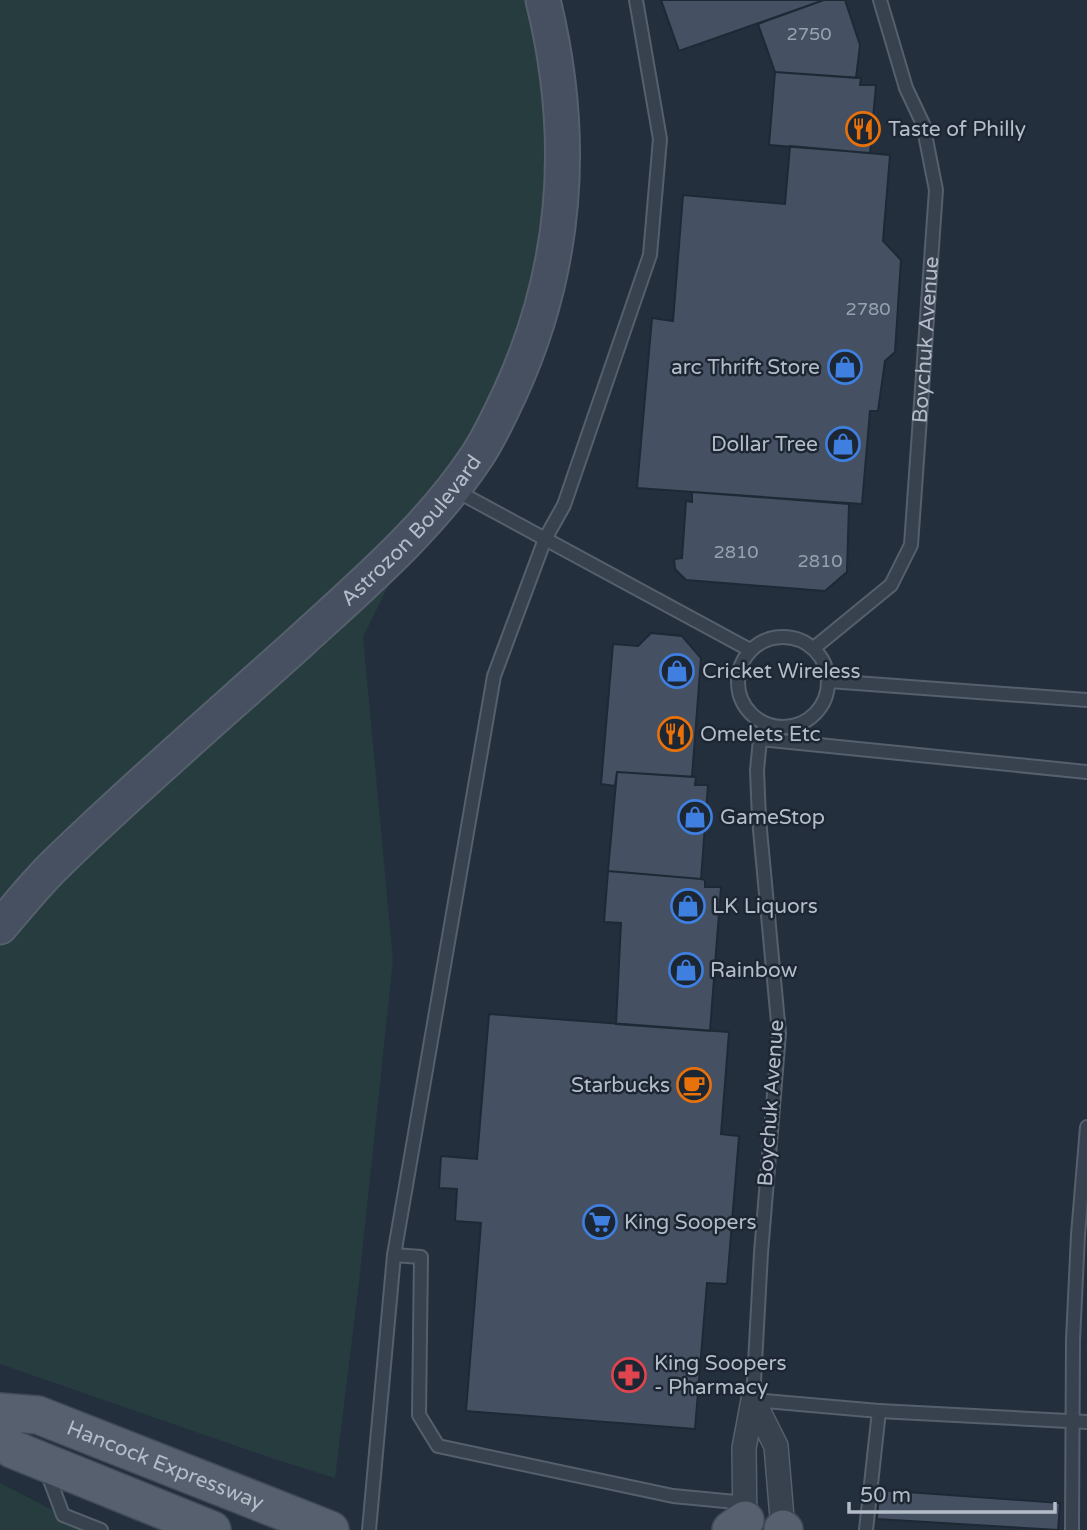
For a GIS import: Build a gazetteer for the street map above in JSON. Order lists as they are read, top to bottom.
{
  "streets": {
    "main road": ["Astrozon Boulevard", "Hancock Expressway"],
    "street": ["Boychuk Avenue"]
  },
  "places": {
    "restaurant": ["Taste of Philly", "Omelets Etc"],
    "shop": [
      "arc Thrift Store",
      "Dollar Tree",
      "Cricket Wireless",
      "GameStop",
      "LK Liquors",
      "Rainbow"
    ],
    "cafe": ["Starbucks"],
    "supermarket": ["King Soopers"],
    "pharmacy": ["King Soopers - Pharmacy"]
  },
  "house_numbers": [
    "2750",
    "2780",
    "2810",
    "2810"
  ],
  "scale_bar": "50 m"
}
